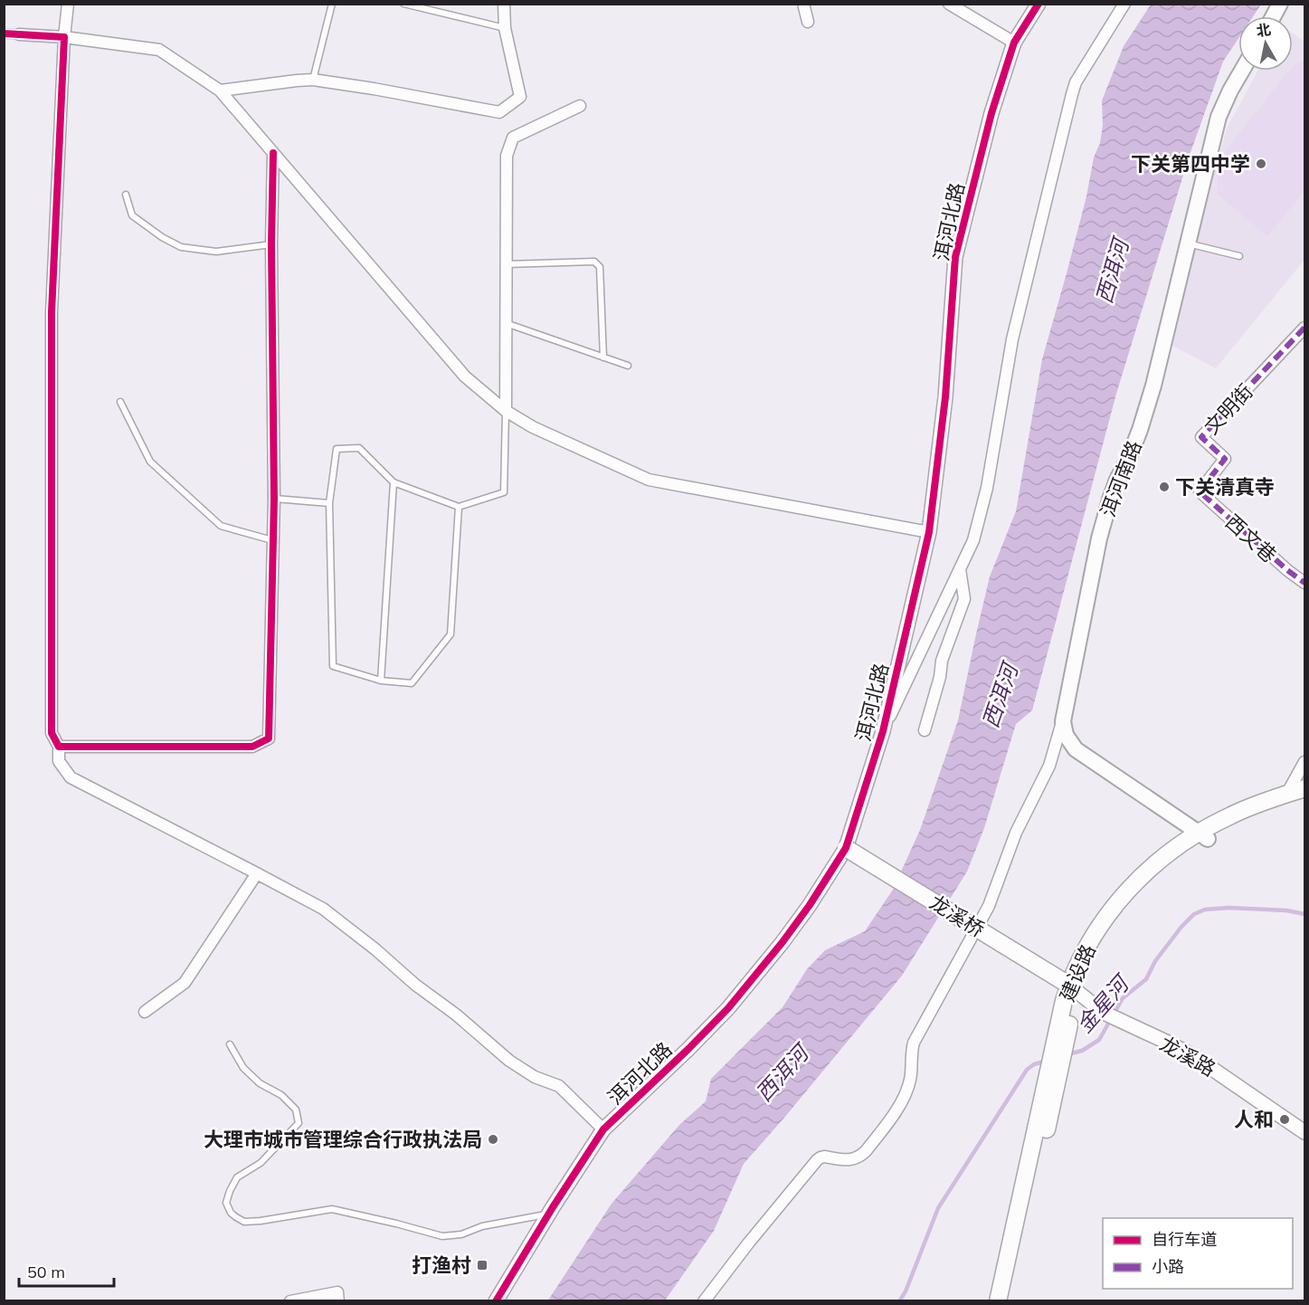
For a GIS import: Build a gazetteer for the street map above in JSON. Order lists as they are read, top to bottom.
{
  "streets": {
    "main road": ["洱河南路", "龙溪桥", "建设路"],
    "street": [
      "洱河北路",
      "文明街",
      "西文巷",
      "龙溪路"
    ]
  },
  "crossings": [
    ["洱河北路", "龙溪桥"],
    ["文明街", "西文巷"],
    ["洱河南路", "建设路"],
    ["龙溪桥", "建设路"],
    ["龙溪桥", "龙溪路"],
    ["建设路", "龙溪路"]
  ],
  "water": ["西洱河", "金星河"],
  "places": {
    "other": [
      "下关第四中学",
      "下关清真寺",
      "人和",
      "大理市城市管理综合行政执法局"
    ],
    "transit": ["打渔村"]
  },
  "legend": ["自行车道", "小路"],
  "scale_bar": "50 m",
  "north": "top"
}
